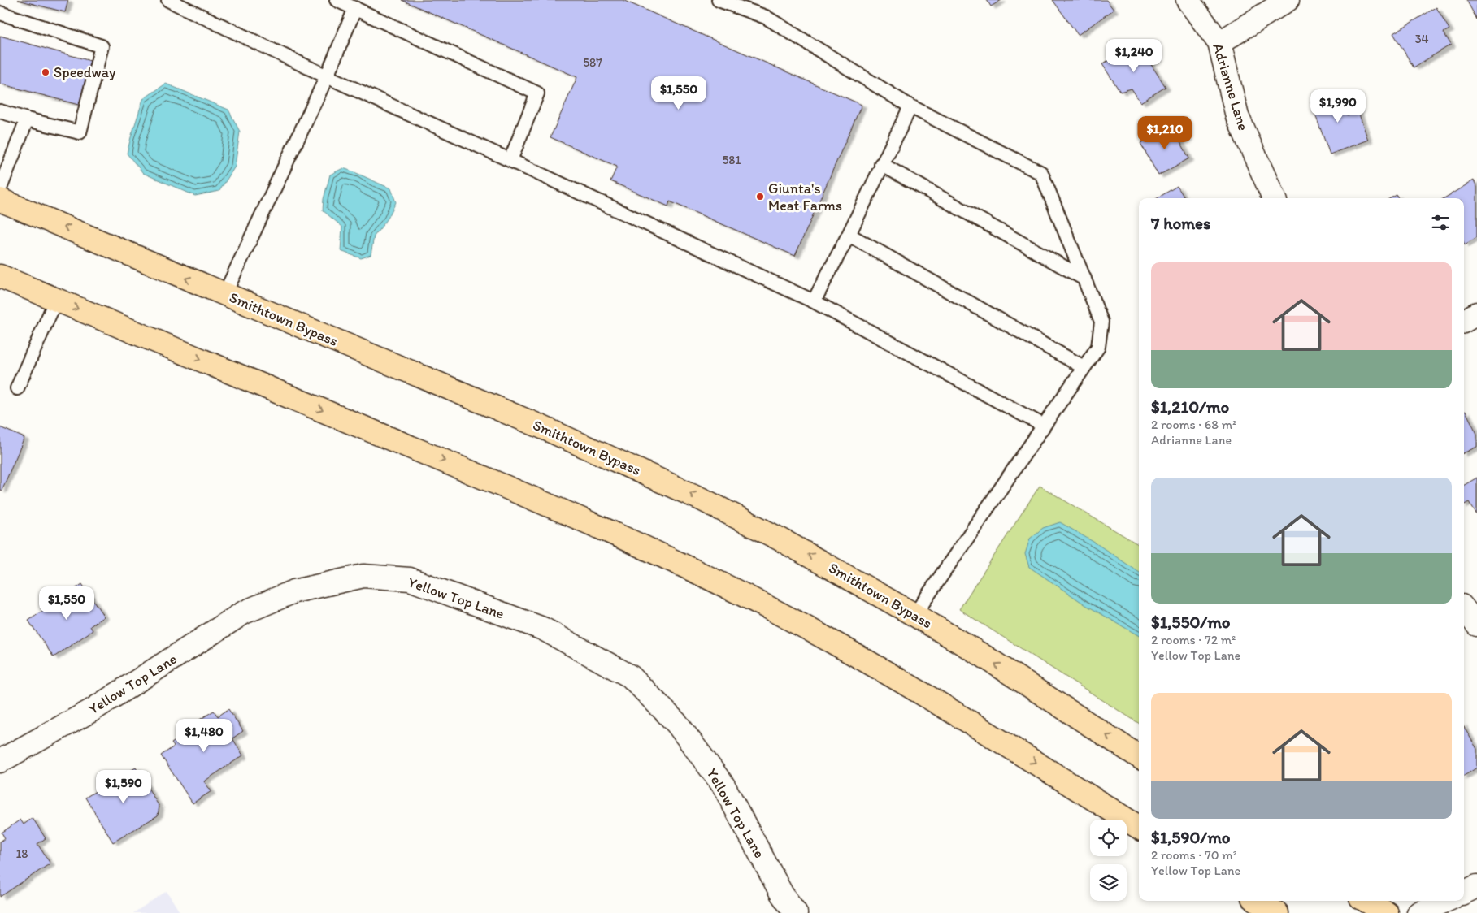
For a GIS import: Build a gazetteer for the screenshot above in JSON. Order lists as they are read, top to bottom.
{
  "streets": {
    "highway": ["Smithtown Bypass"],
    "street": ["Adrianne Lane", "Yellow Top Lane"]
  },
  "places": ["Speedway", "Giunta's Meat Farms"],
  "house_numbers": [
    "34",
    "587",
    "581",
    "18"
  ],
  "page": {
    "price": [
      "$1,240",
      "$1,550",
      "$1,990",
      "$1,210",
      "$1,550",
      "$1,480",
      "$1,590"
    ],
    "heading": "7 homes",
    "list": [
      {
        "name": "$1,210/mo",
        "note": "2 rooms · 68 m² · Adrianne Lane"
      },
      {
        "name": "$1,550/mo",
        "note": "2 rooms · 72 m² · Yellow Top Lane"
      },
      {
        "name": "$1,590/mo",
        "note": "2 rooms · 70 m² · Yellow Top Lane"
      }
    ]
  }
}
